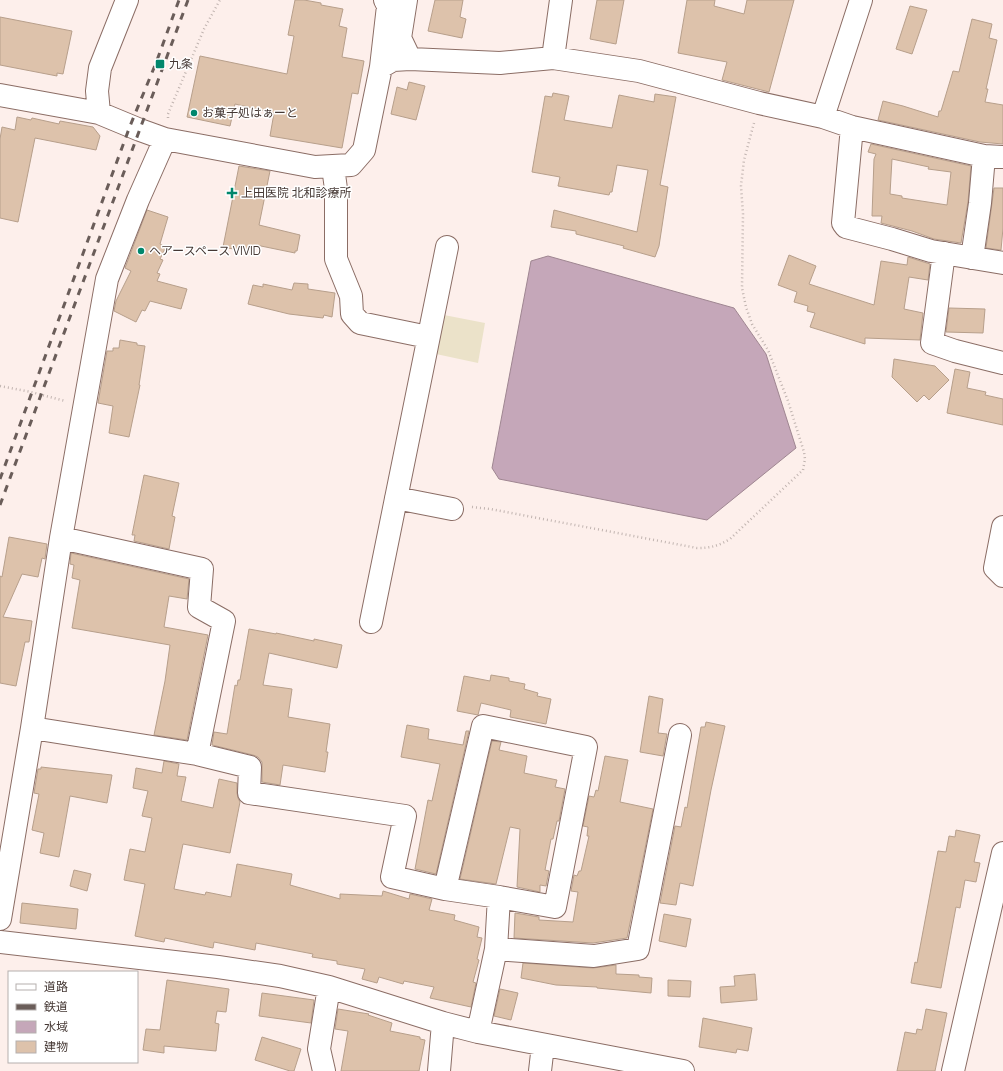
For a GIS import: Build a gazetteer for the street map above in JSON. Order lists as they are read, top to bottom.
{
  "places": {
    "transit": ["九条"],
    "other": ["お菓子処はぁーと", "ヘアースペース VIVID"],
    "health": ["上田医院 北和診療所"]
  },
  "legend": [
    "道路",
    "鉄道",
    "水域",
    "建物"
  ]
}
